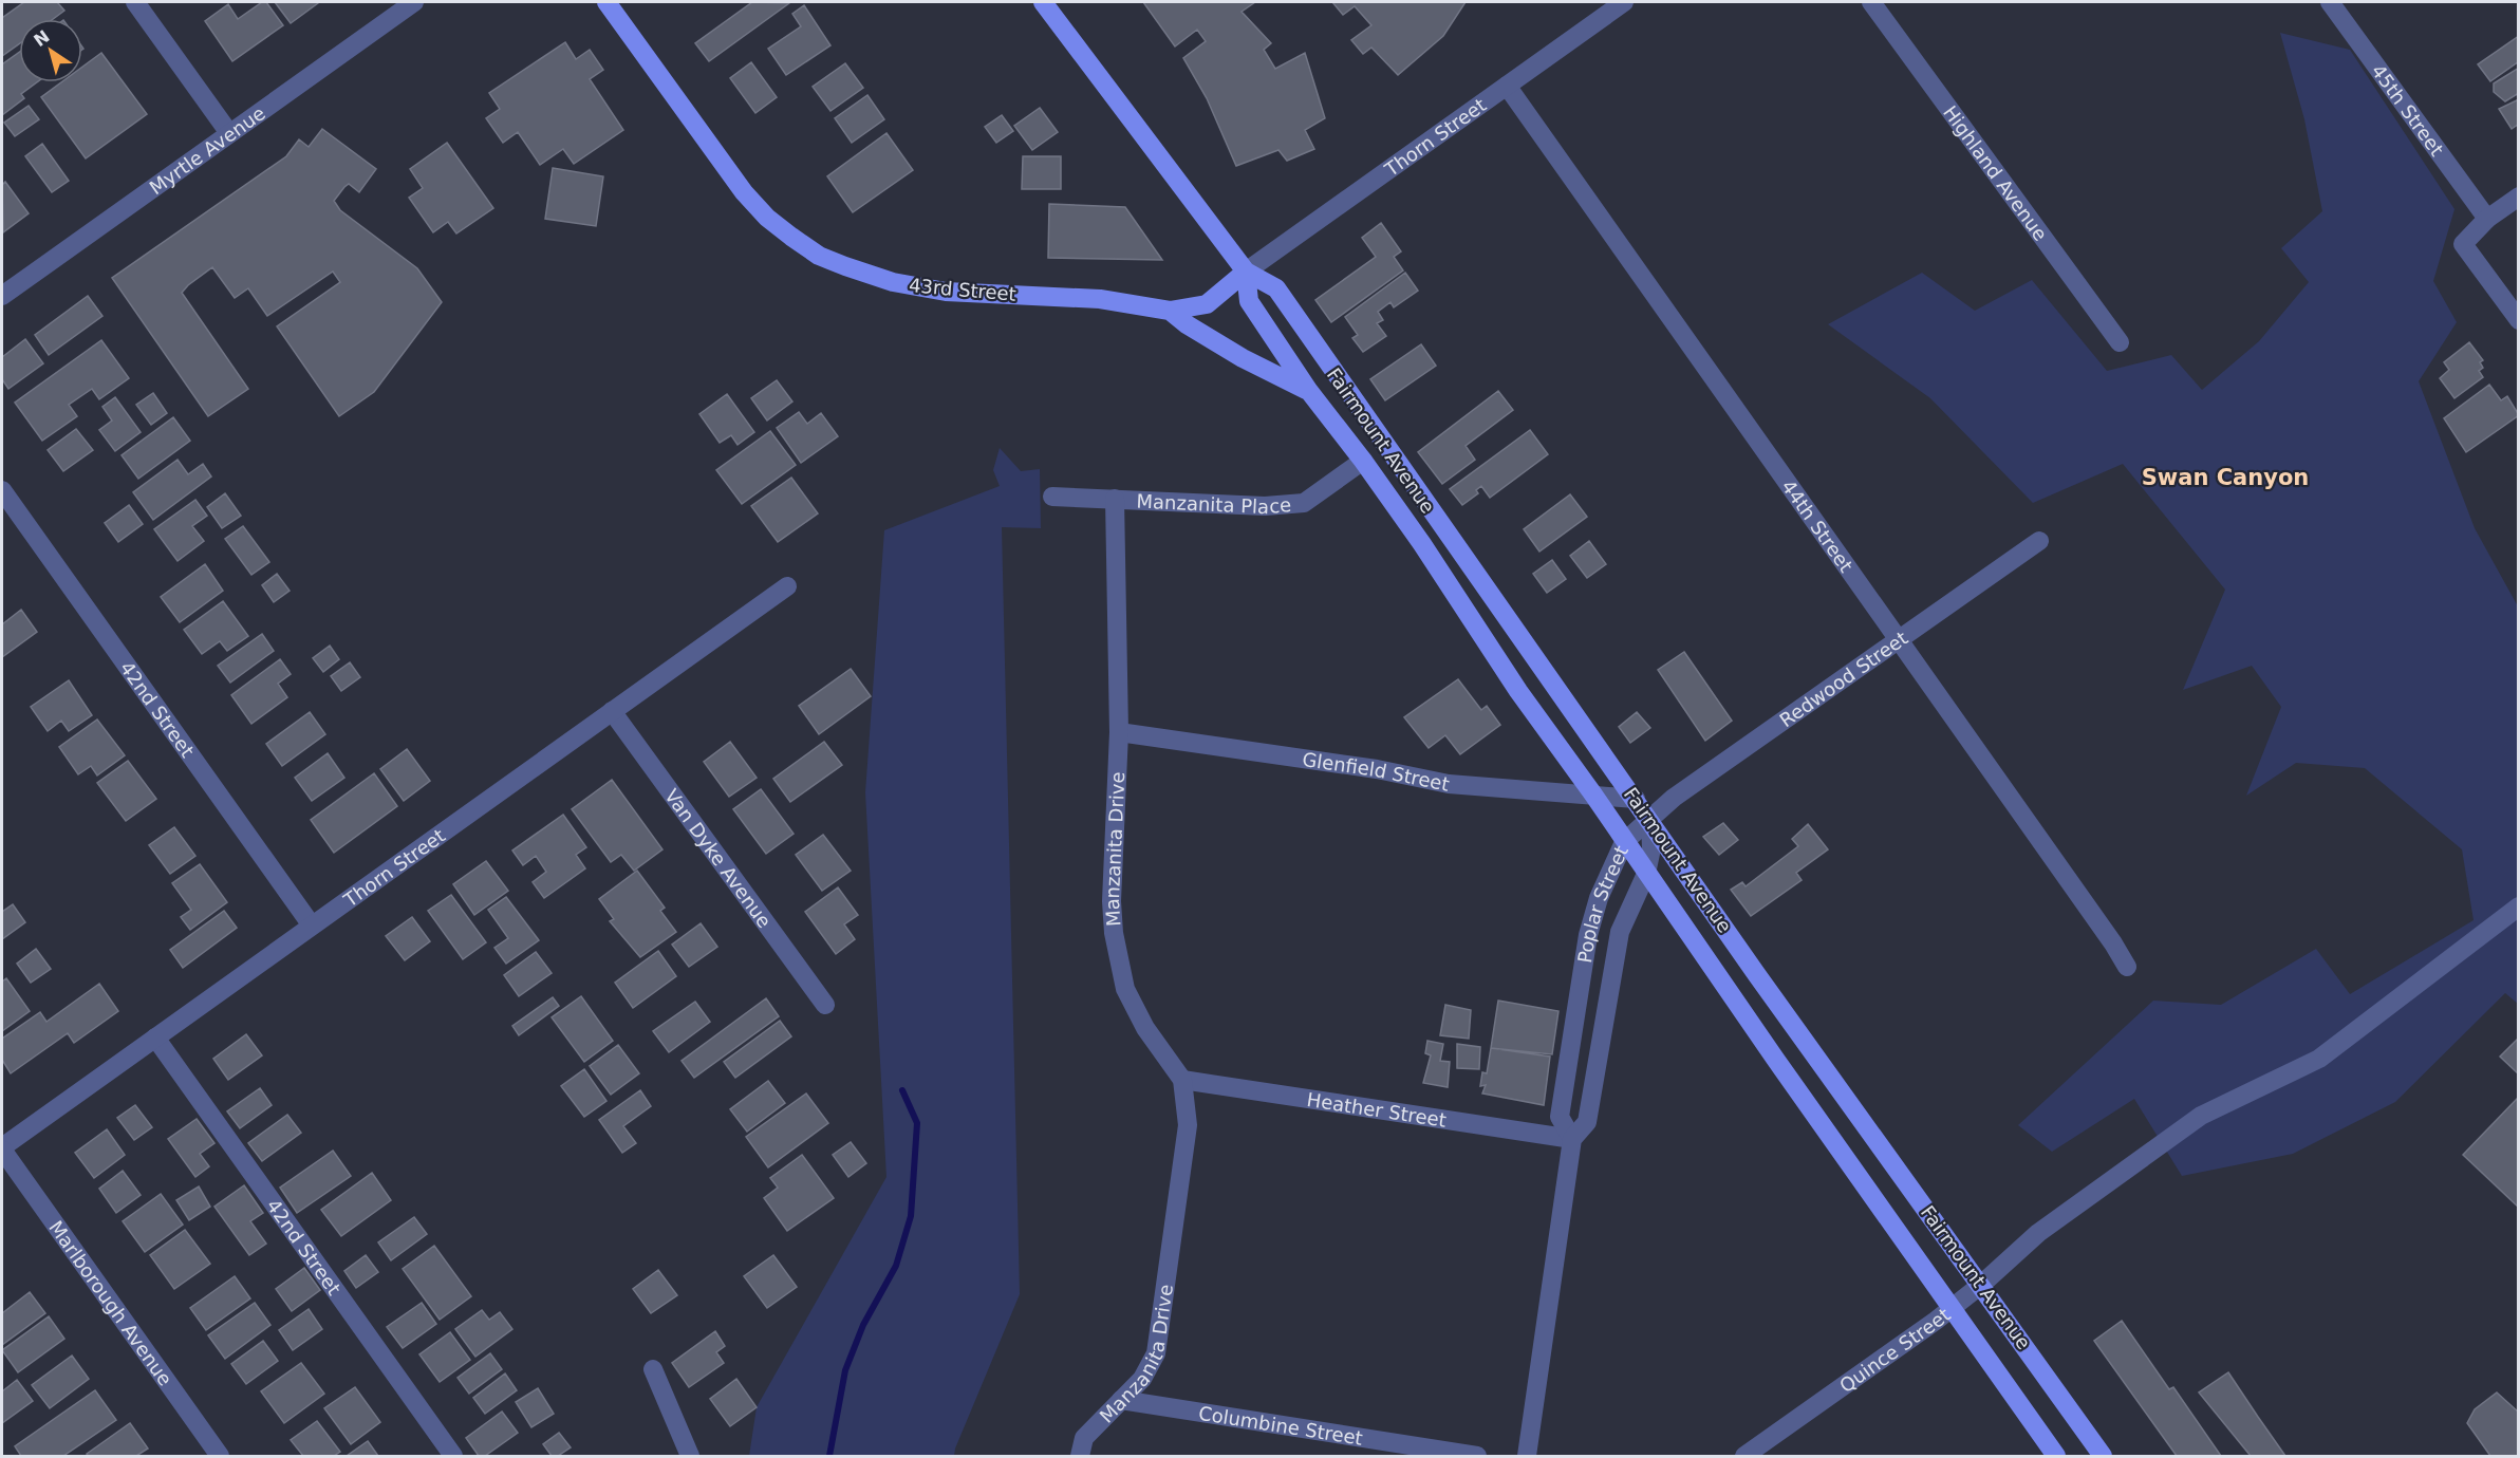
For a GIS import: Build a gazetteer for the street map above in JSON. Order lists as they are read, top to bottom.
{
  "streets": {
    "main road": ["43rd Street", "Fairmount Avenue"],
    "street": [
      "45th Street",
      "Thorn Street",
      "Myrtle Avenue",
      "Highland Avenue",
      "Manzanita Place",
      "44th Street",
      "Redwood Street",
      "42nd Street",
      "Glenfield Street",
      "Manzanita Drive",
      "Van Dyke Avenue",
      "Poplar Street",
      "Heather Street",
      "Marlborough Avenue",
      "Quince Street",
      "Columbine Street"
    ]
  },
  "crossings": [
    ["Thorn Street", "Fairmount Avenue"],
    ["Thorn Street", "44th Street"],
    ["Thorn Street", "42nd Street"],
    ["Thorn Street", "Van Dyke Avenue"],
    ["Thorn Street", "Marlborough Avenue"],
    ["43rd Street", "Fairmount Avenue"],
    ["Fairmount Avenue", "Manzanita Place"],
    ["Fairmount Avenue", "Redwood Street"],
    ["Fairmount Avenue", "Glenfield Street"],
    ["Fairmount Avenue", "Poplar Street"],
    ["Fairmount Avenue", "Quince Street"],
    ["Manzanita Place", "Manzanita Drive"],
    ["44th Street", "Redwood Street"],
    ["Redwood Street", "Poplar Street"],
    ["Glenfield Street", "Manzanita Drive"],
    ["Manzanita Drive", "Heather Street"],
    ["Manzanita Drive", "Columbine Street"],
    ["Poplar Street", "Heather Street"]
  ],
  "districts": ["Swan Canyon"],
  "north": "top left"
}
